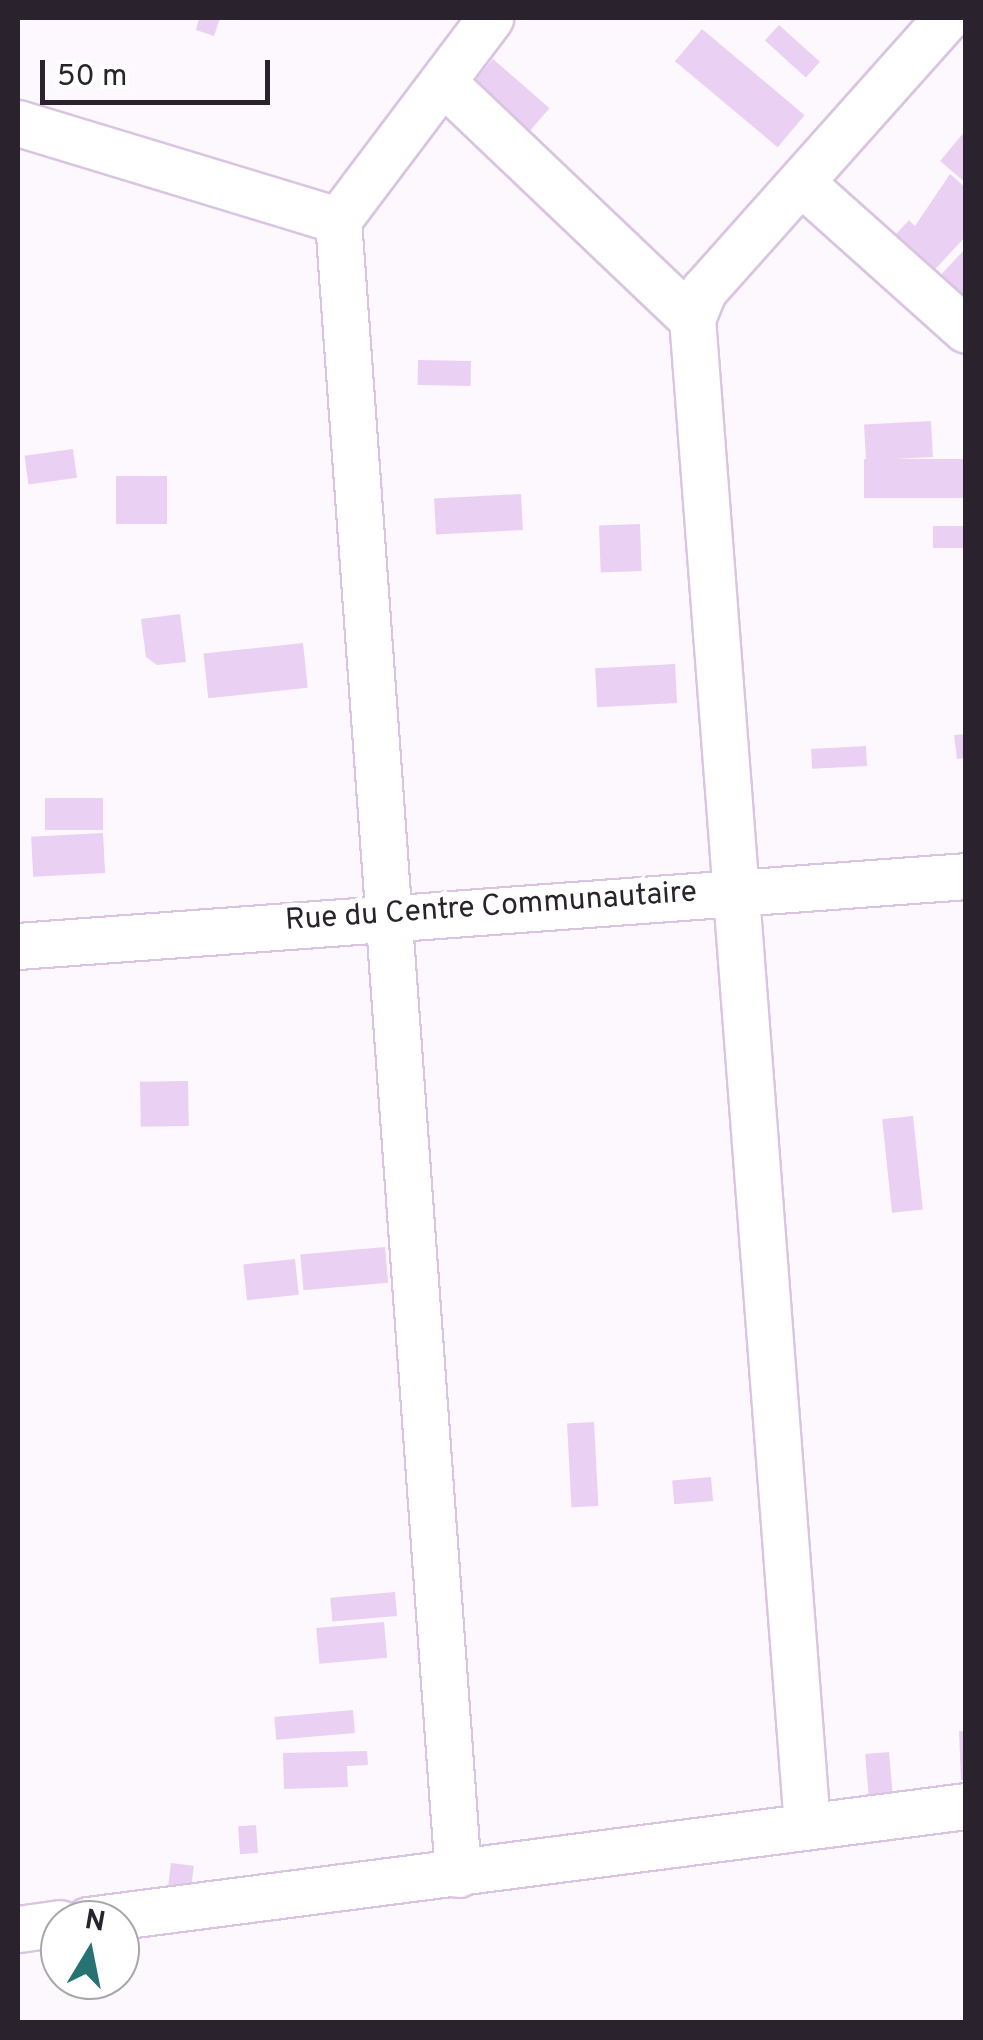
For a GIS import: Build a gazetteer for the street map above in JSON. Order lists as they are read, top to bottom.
{
  "streets": {
    "street": ["Rue du Centre Communautaire"]
  },
  "scale_bar": "50 m",
  "north": "top"
}
